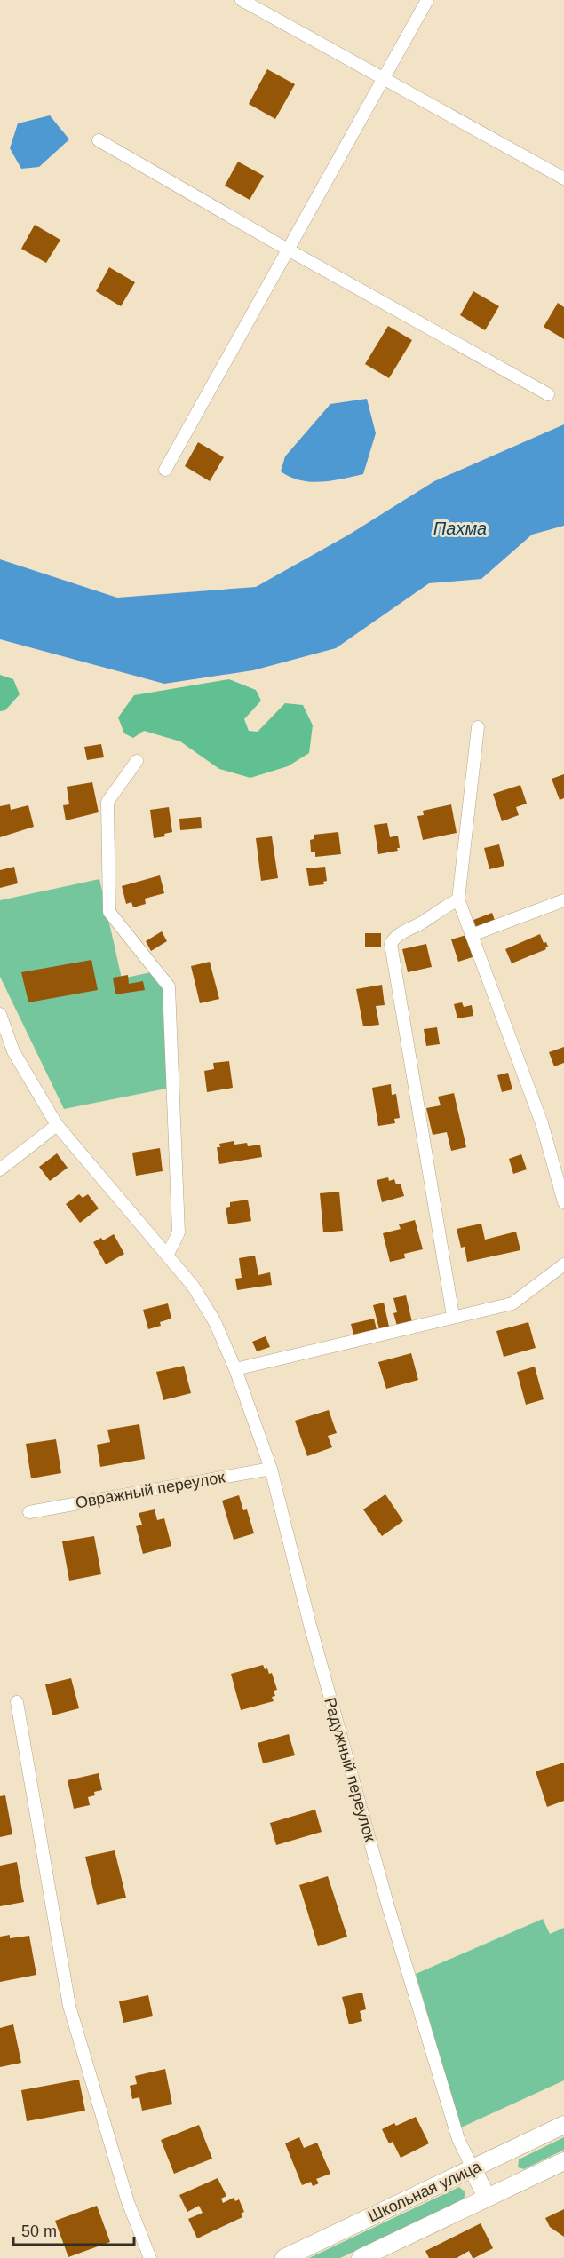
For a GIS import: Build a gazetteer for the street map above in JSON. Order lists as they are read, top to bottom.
{
  "streets": {
    "main road": ["Школьная улица"],
    "street": ["Овражный переулок", "Радужный переулок"]
  },
  "crossings": [
    ["Овражный переулок", "Радужный переулок"],
    ["Радужный переулок", "Школьная улица"]
  ],
  "water": ["Пахма"],
  "scale_bar": "50 m"
}
